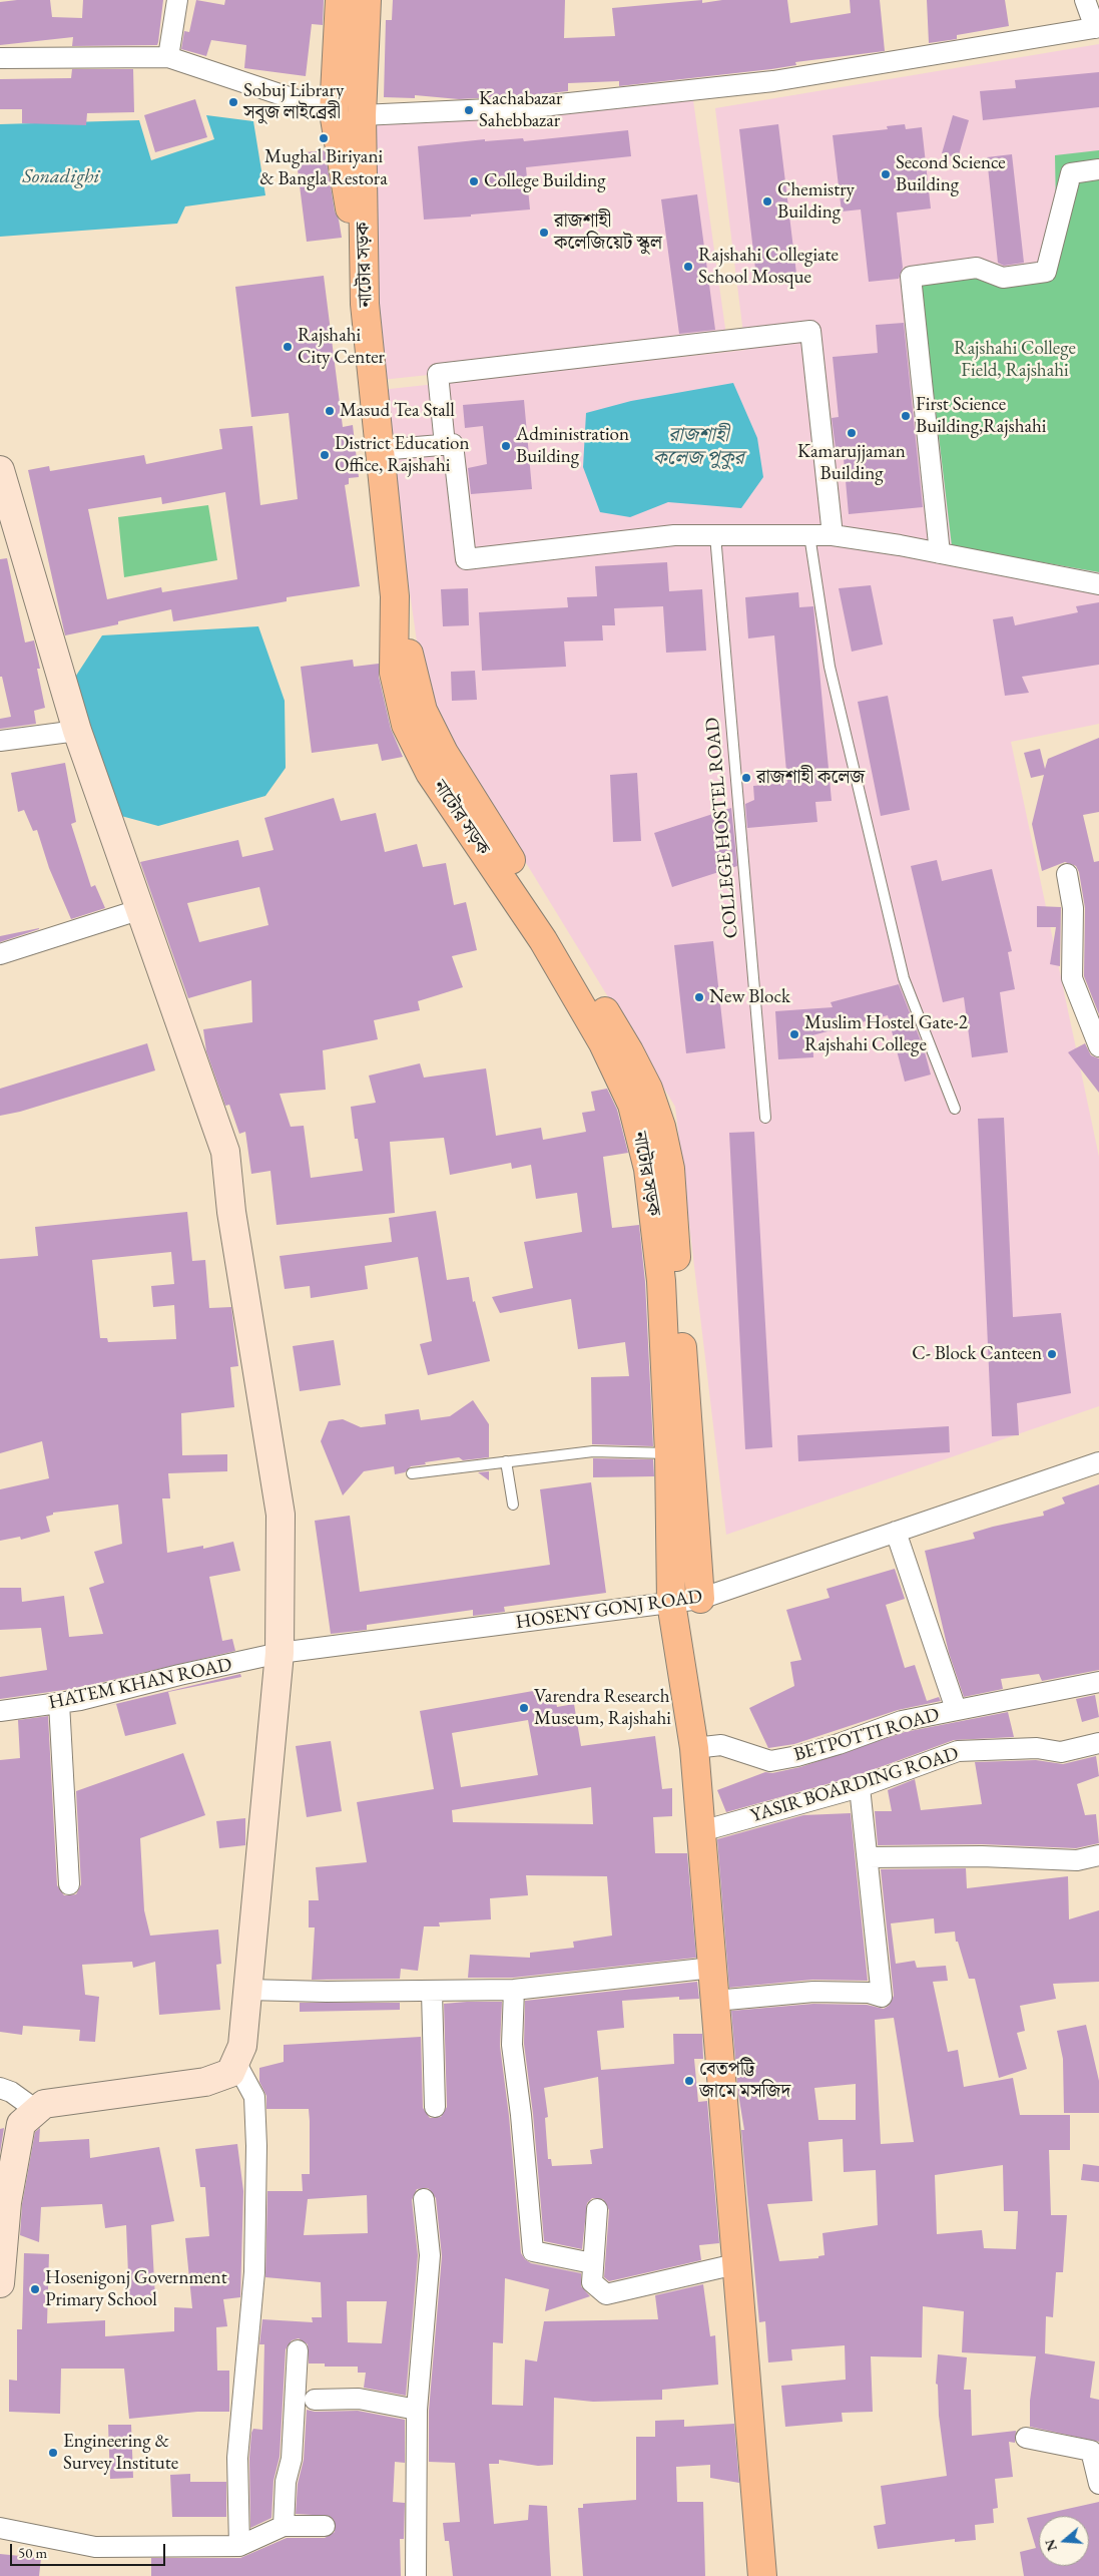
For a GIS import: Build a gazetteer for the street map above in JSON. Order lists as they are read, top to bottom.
{
  "streets": {
    "highway": ["নাটোর সড়ক"],
    "street": [
      "HOSENY GONJ ROAD",
      "HATEM KHAN ROAD",
      "BETPOTTI ROAD",
      "YASIR BOARDING ROAD"
    ],
    "lane": ["COLLEGE HOSTEL ROAD"]
  },
  "crossings": [
    ["নাটোর সড়ক", "HOSENY GONJ ROAD"],
    ["নাটোর সড়ক", "BETPOTTI ROAD"],
    ["নাটোর সড়ক", "YASIR BOARDING ROAD"],
    ["HOSENY GONJ ROAD", "HATEM KHAN ROAD"]
  ],
  "water": ["Sonadighi", "রাজশাহী কলেজ পুকুর"],
  "parks": ["Rajshahi College Field, Rajshahi"],
  "places": [
    "Sobuj Library সবুজ লাইব্রেরী",
    "Kachabazar Sahebbazar",
    "Mughal Biriyani & Bangla Restora",
    "Second Science Building",
    "College Building",
    "Chemistry Building",
    "রাজশাহী কলেজিয়েট স্কুল",
    "Rajshahi Collegiate School Mosque",
    "Rajshahi City Center",
    "Masud Tea Stall",
    "First Science Building,Rajshahi",
    "Kamarujjaman Building",
    "Administration Building",
    "District Education Office, Rajshahi",
    "রাজশাহী কলেজ",
    "New Block",
    "Muslim Hostel Gate-2 Rajshahi College",
    "C- Block Canteen",
    "Varendra Research Museum, Rajshahi",
    "বেতপট্টি জামে মসজিদ",
    "Hosenigonj Government Primary School",
    "Engineering & Survey Institute"
  ],
  "scale_bar": "50 m",
  "north": "left"
}
